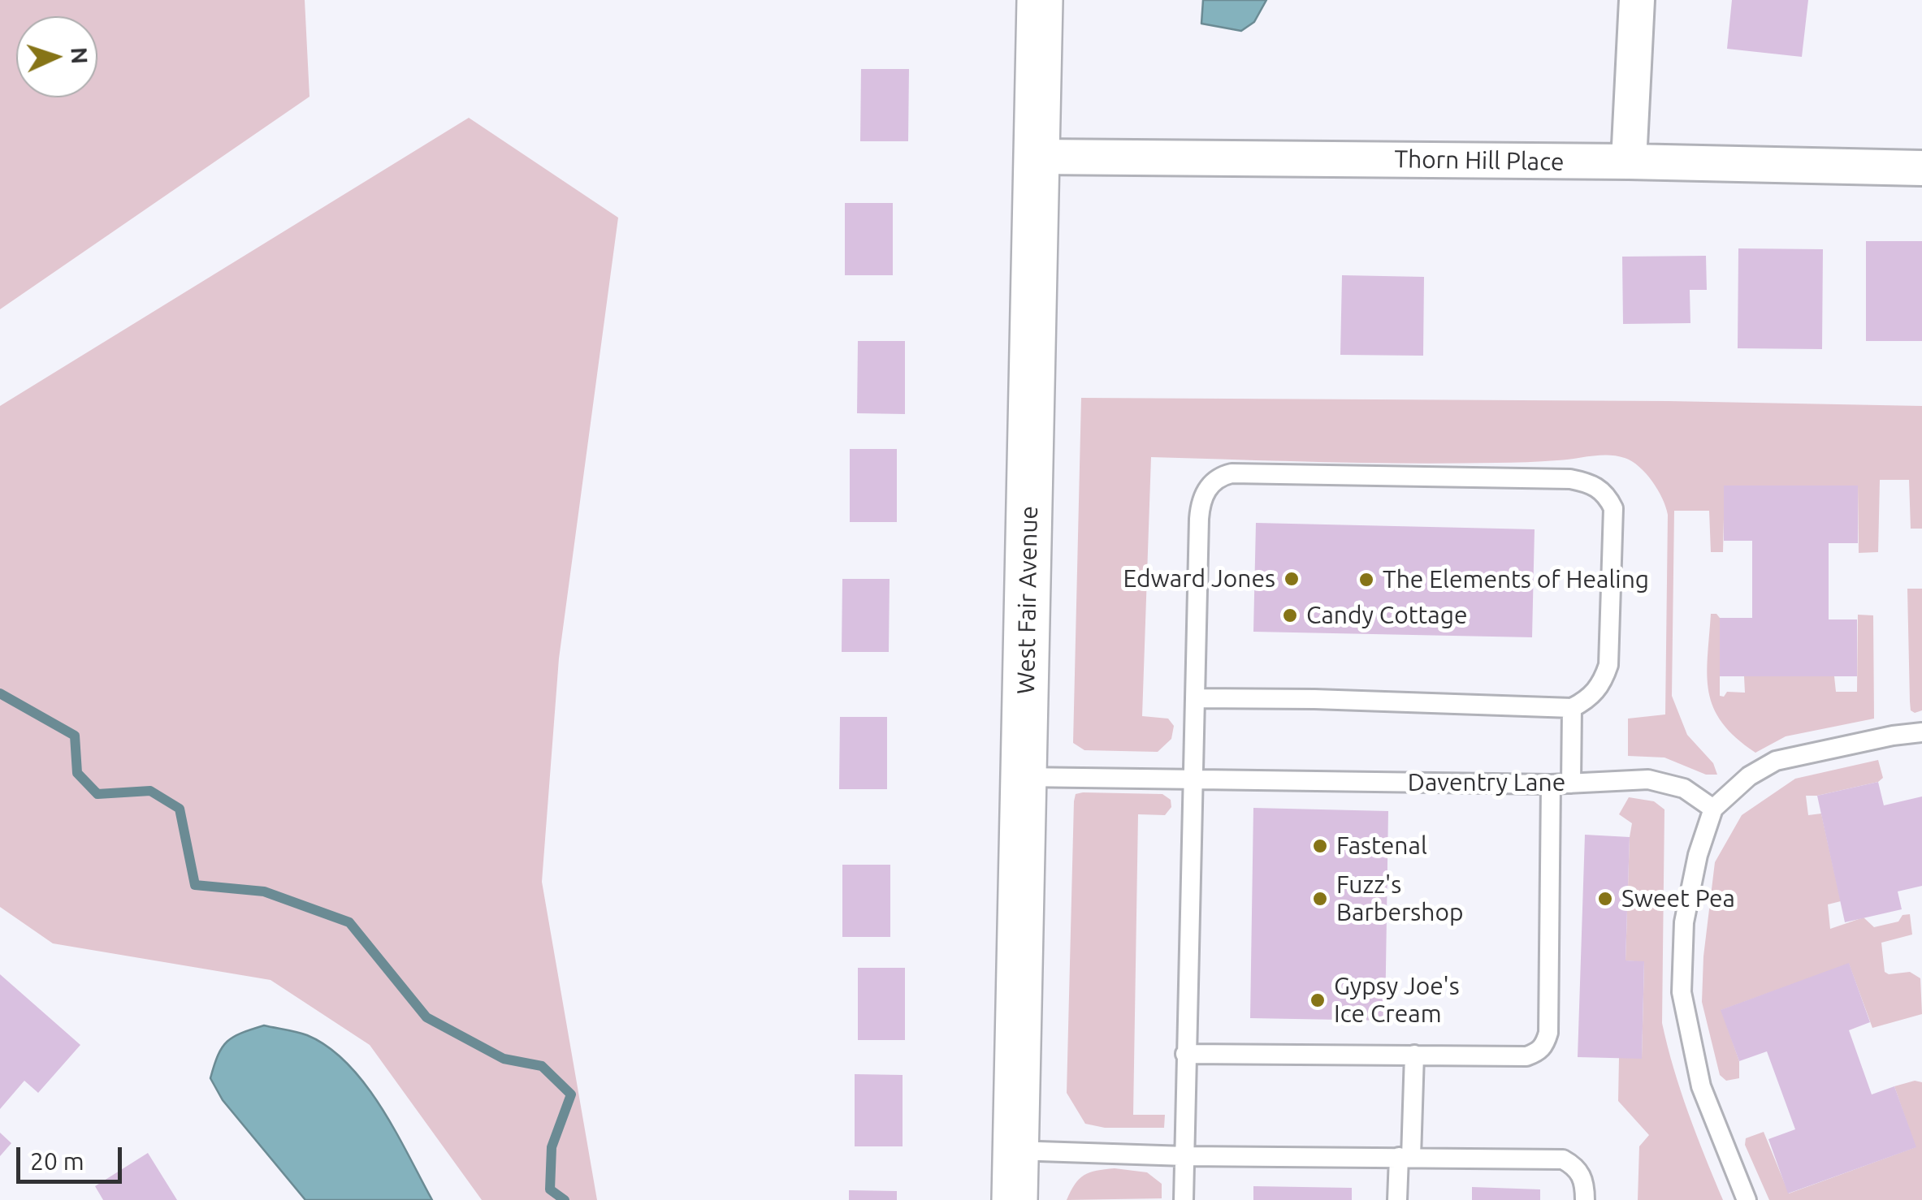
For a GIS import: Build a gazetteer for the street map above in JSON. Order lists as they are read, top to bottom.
{
  "streets": {
    "street": ["Thorn Hill Place", "West Fair Avenue"],
    "lane": ["Daventry Lane"]
  },
  "crossings": [
    ["Thorn Hill Place", "West Fair Avenue"],
    ["West Fair Avenue", "Daventry Lane"]
  ],
  "places": [
    "Edward Jones",
    "The Elements of Healing",
    "Candy Cottage",
    "Fastenal",
    "Fuzz's Barbershop",
    "Sweet Pea",
    "Gypsy Joe's Ice Cream"
  ],
  "scale_bar": "20 m",
  "north": "right"
}
